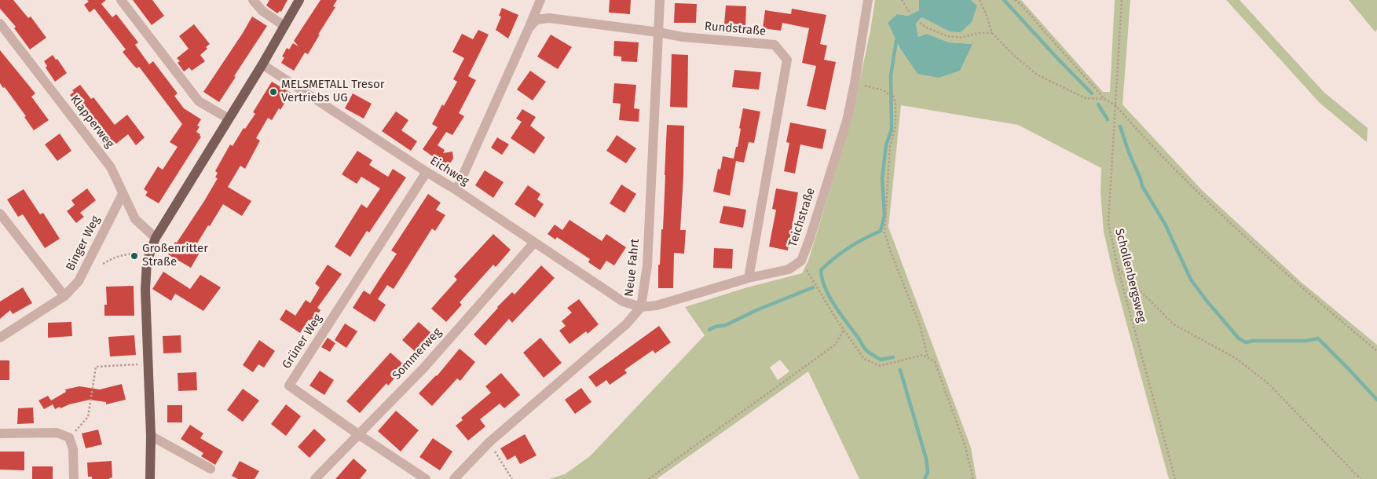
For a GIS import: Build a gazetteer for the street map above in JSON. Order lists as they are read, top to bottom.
{
  "streets": {
    "street": [
      "Rundstraße",
      "Klapperweg",
      "Eichweg",
      "Teichstraße",
      "Binger Weg",
      "Neue Fahrt",
      "Grüner Weg",
      "Sommerweg"
    ],
    "path": ["Schollenbergsweg"]
  },
  "crossings": [
    ["Rundstraße", "Teichstraße"],
    ["Rundstraße", "Neue Fahrt"],
    ["Klapperweg", "Binger Weg"],
    ["Eichweg", "Teichstraße"],
    ["Eichweg", "Grüner Weg"],
    ["Eichweg", "Sommerweg"],
    ["Teichstraße", "Neue Fahrt"],
    ["Grüner Weg", "Sommerweg"]
  ],
  "places": ["MELSMETALL Tresor Vertriebs UG", "Großenritter Straße"]
}
